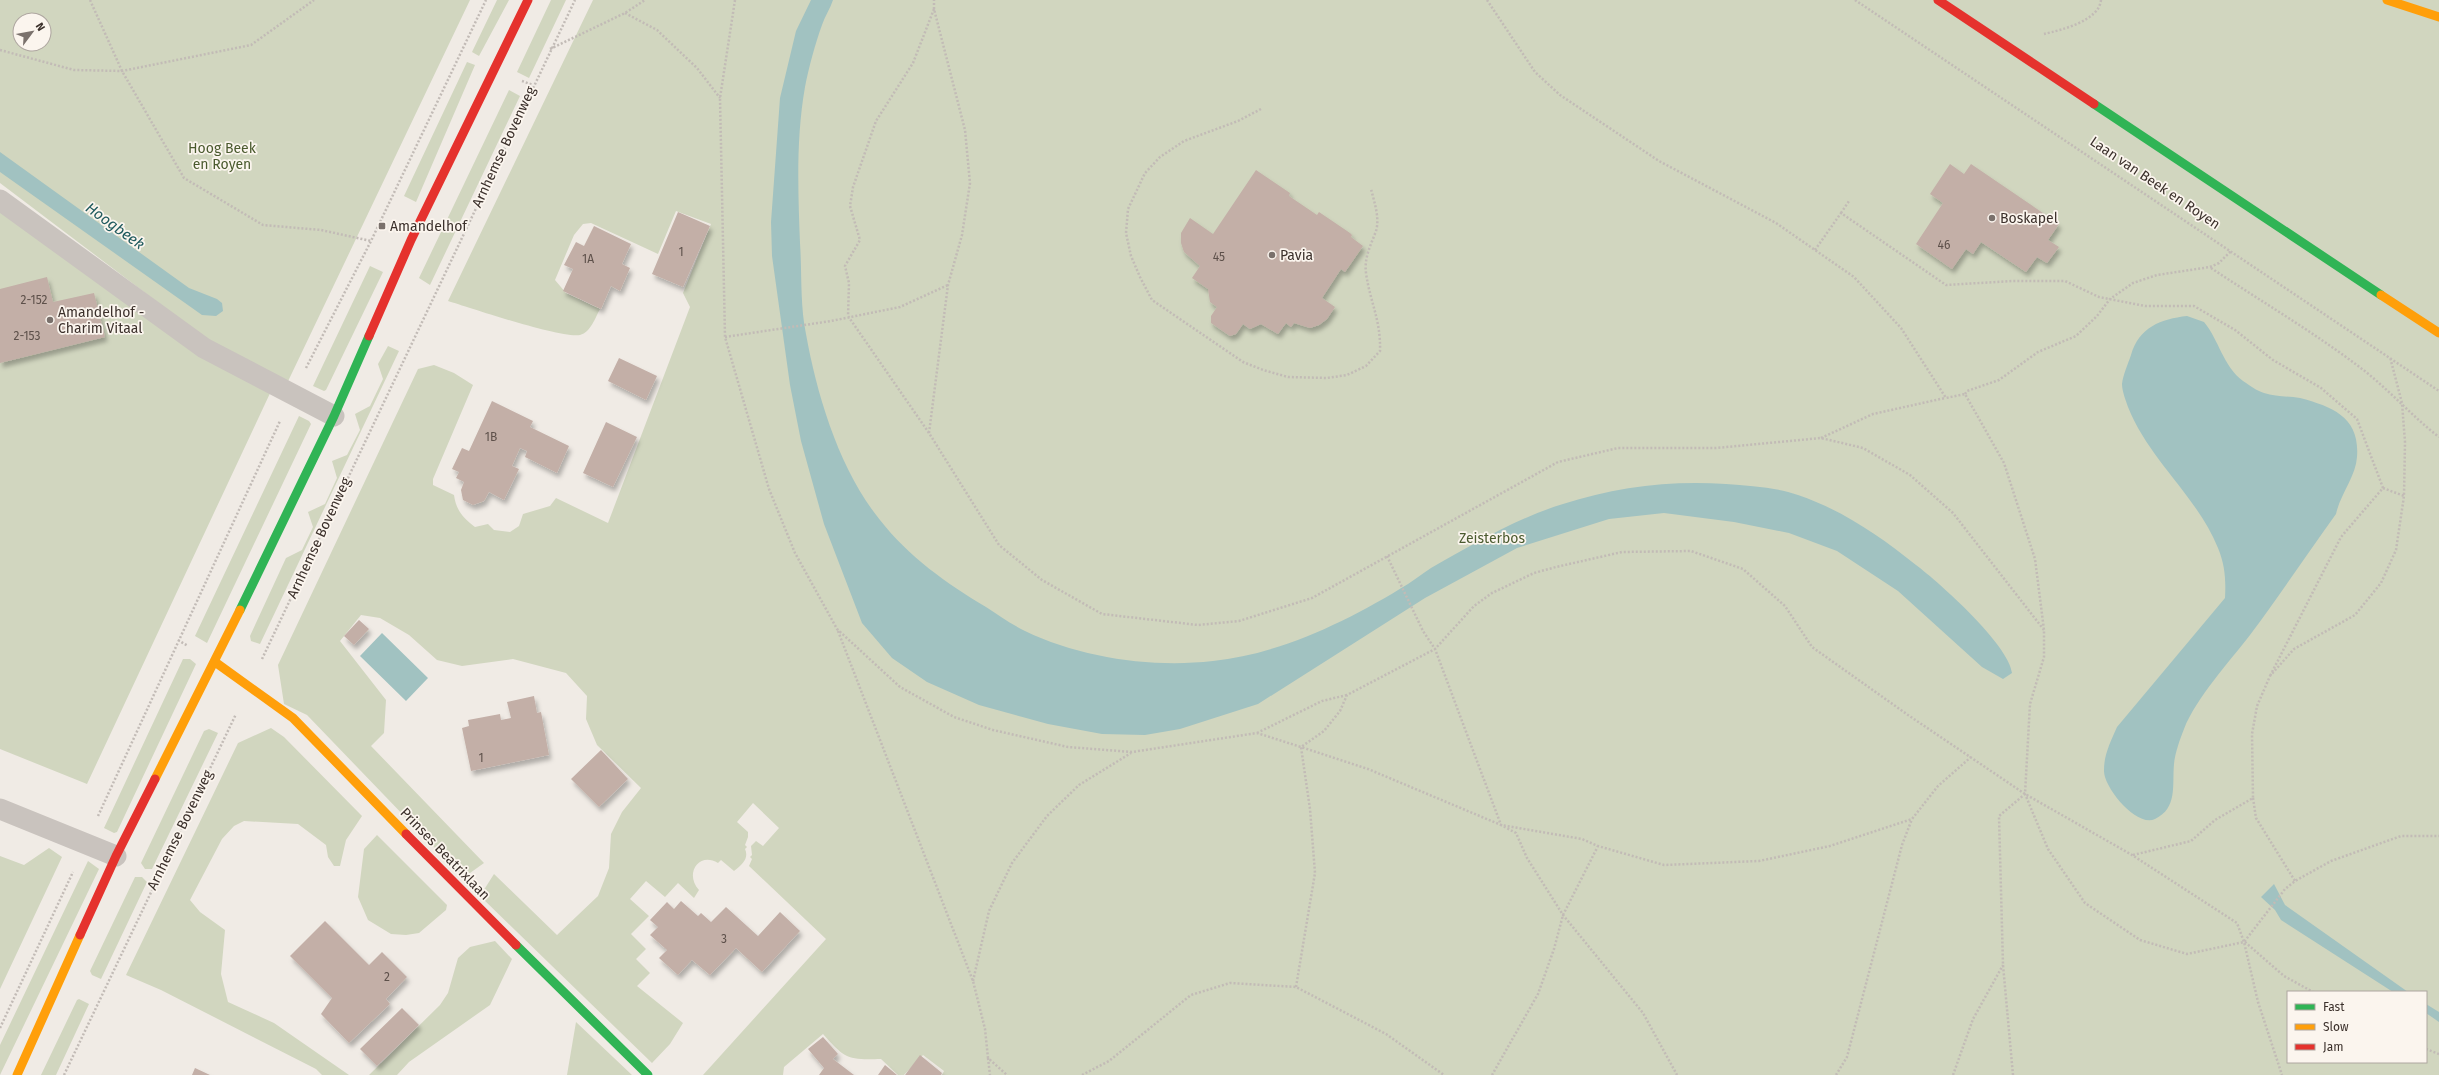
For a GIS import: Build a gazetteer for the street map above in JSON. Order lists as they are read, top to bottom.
{
  "streets": {
    "main road": ["Prinses Beatrixlaan"],
    "path": ["Arnhemse Bovenweg", "Laan van Beek en Royen"]
  },
  "crossings": [
    ["Arnhemse Bovenweg", "Prinses Beatrixlaan"]
  ],
  "water": ["Hoogbeek"],
  "parks": ["Hoog Beek en Royen", "Zeisterbos"],
  "places": {
    "other": ["Boskapel", "Pavia", "Amandelhof - Charim Vitaal"],
    "transit": ["Amandelhof"]
  },
  "house_numbers": [
    "46",
    "1",
    "45",
    "1A",
    "2-152",
    "2-153",
    "1B",
    "1",
    "3",
    "2"
  ],
  "legend": ["Fast", "Slow", "Jam"],
  "north": "top right"
}
